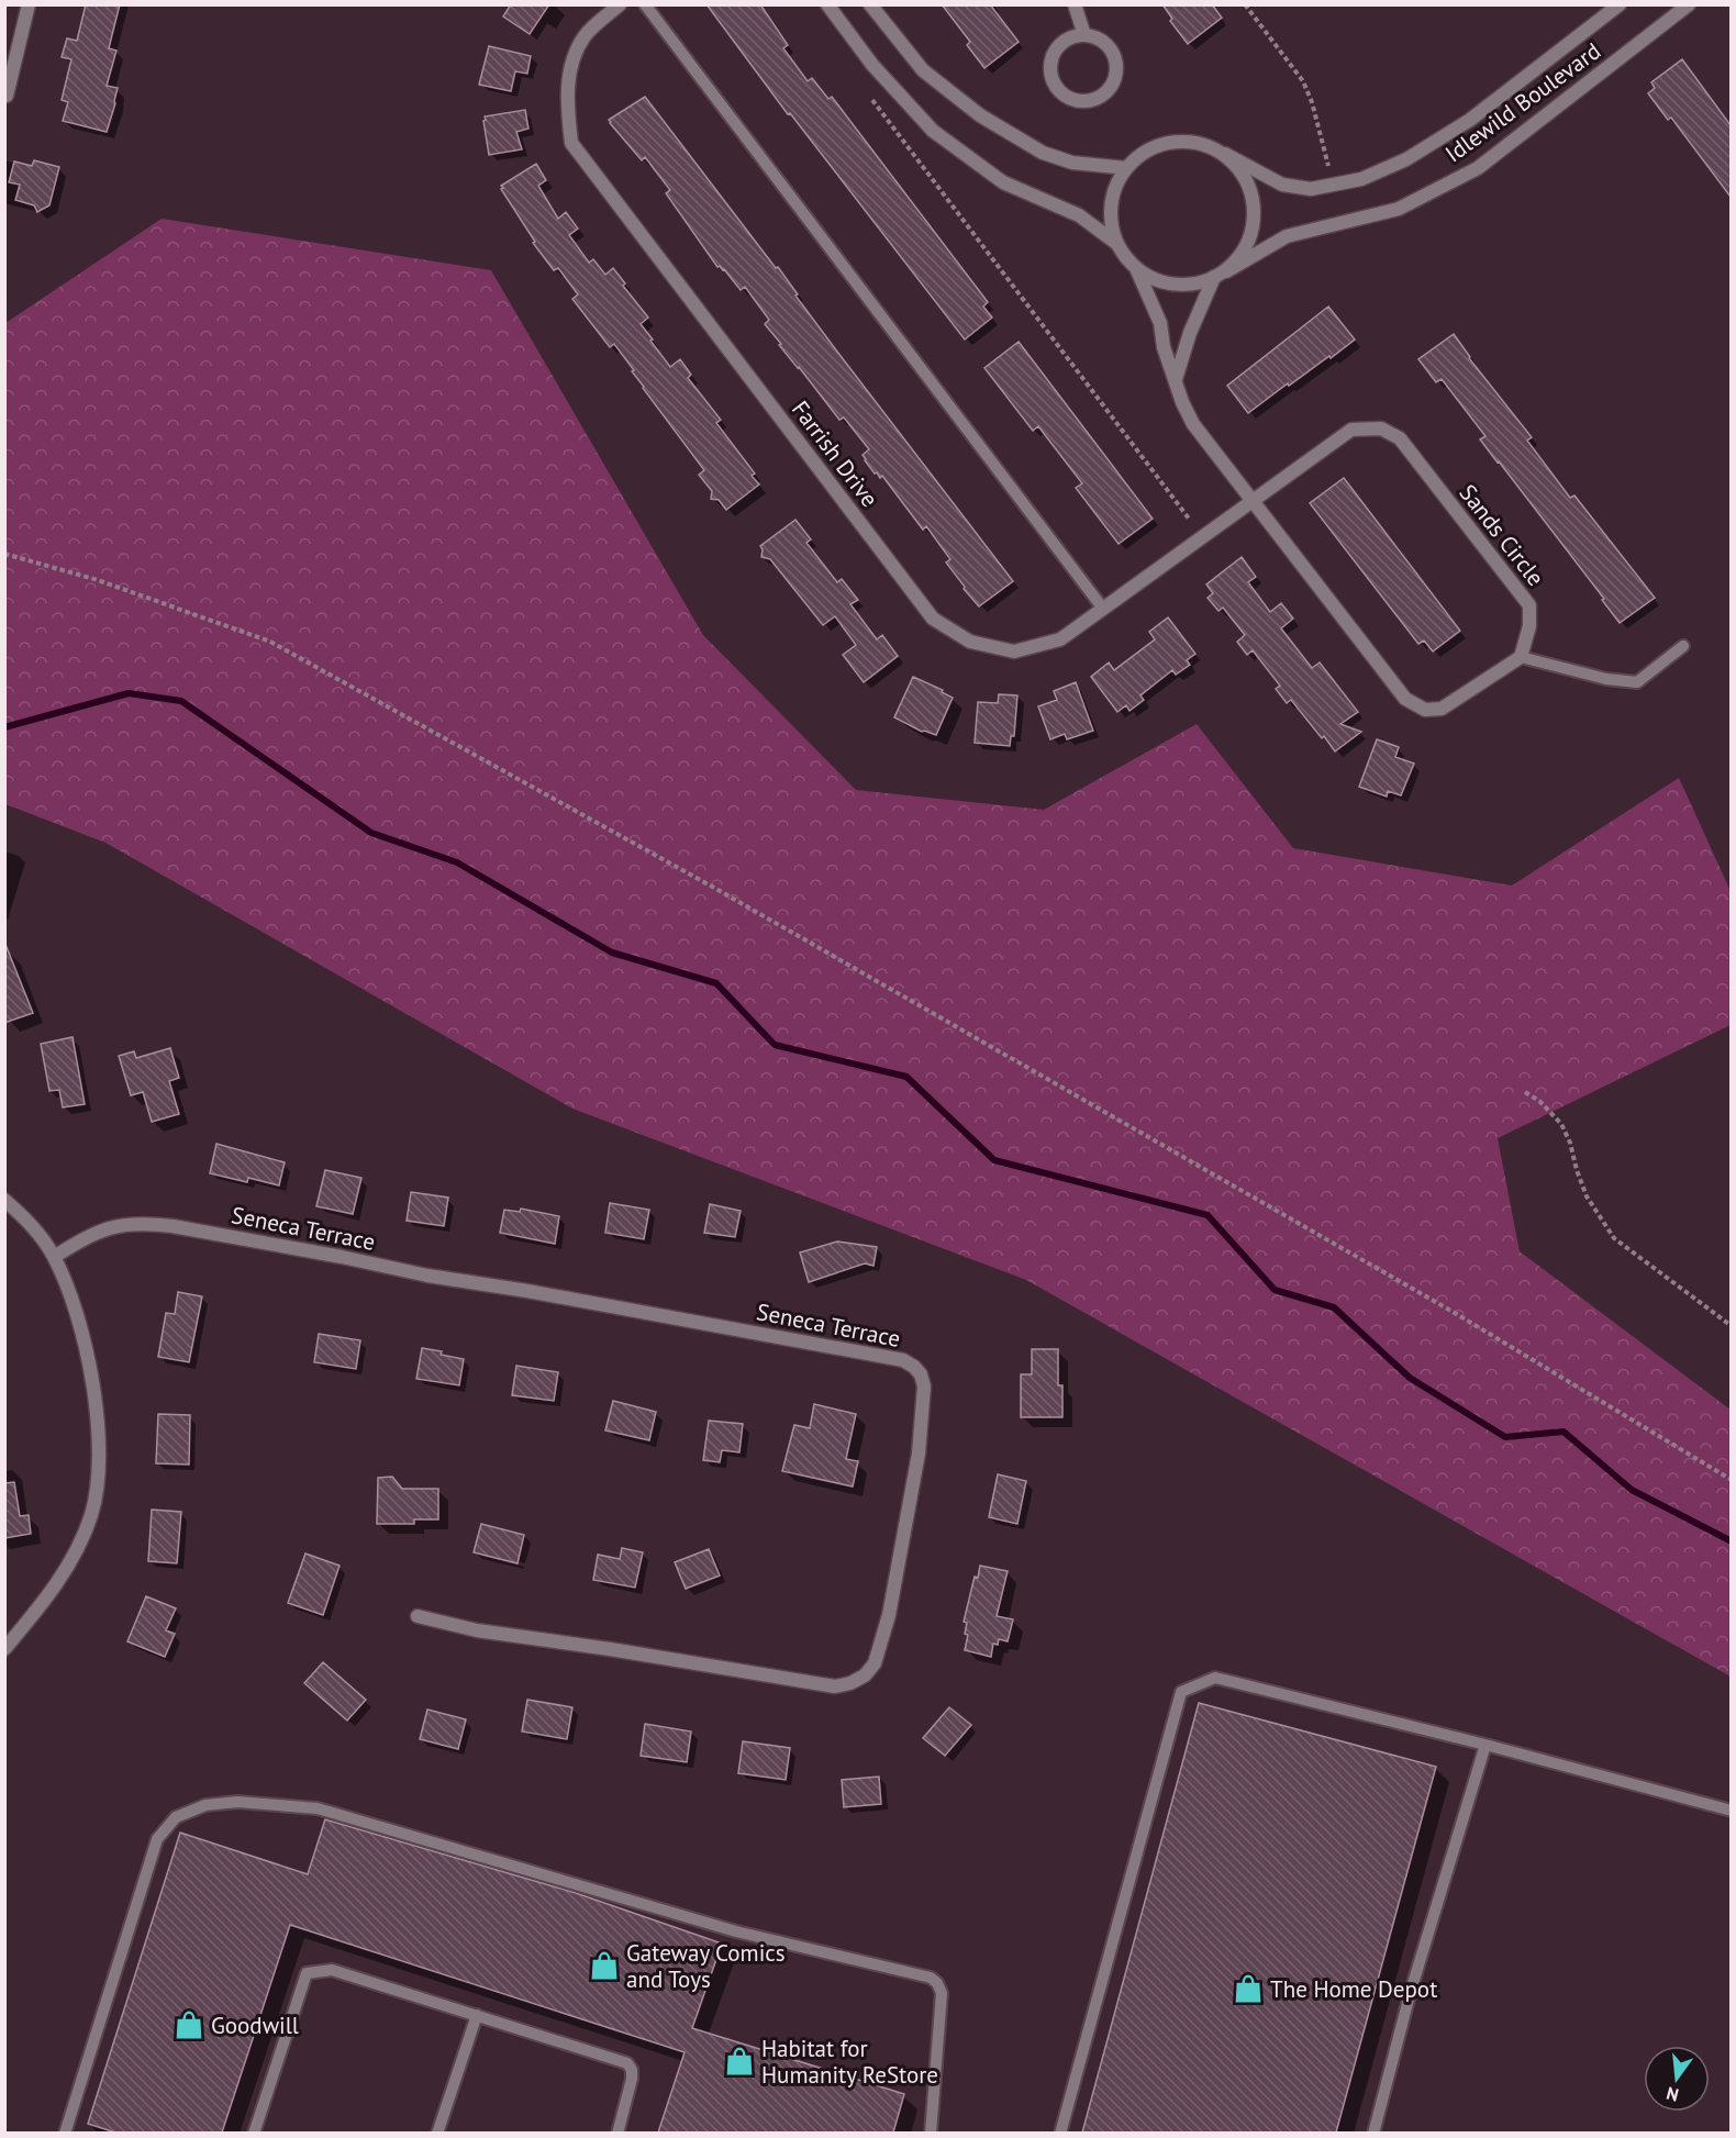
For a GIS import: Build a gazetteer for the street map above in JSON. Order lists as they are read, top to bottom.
{
  "streets": {
    "street": [
      "Idlewild Boulevard",
      "Farrish Drive",
      "Sands Circle",
      "Seneca Terrace"
    ]
  },
  "crossings": [
    ["Farrish Drive", "Sands Circle"]
  ],
  "places": {
    "shop": [
      "Gateway Comics and Toys",
      "The Home Depot",
      "Goodwill",
      "Habitat for Humanity ReStore"
    ]
  },
  "north": "bottom"
}
